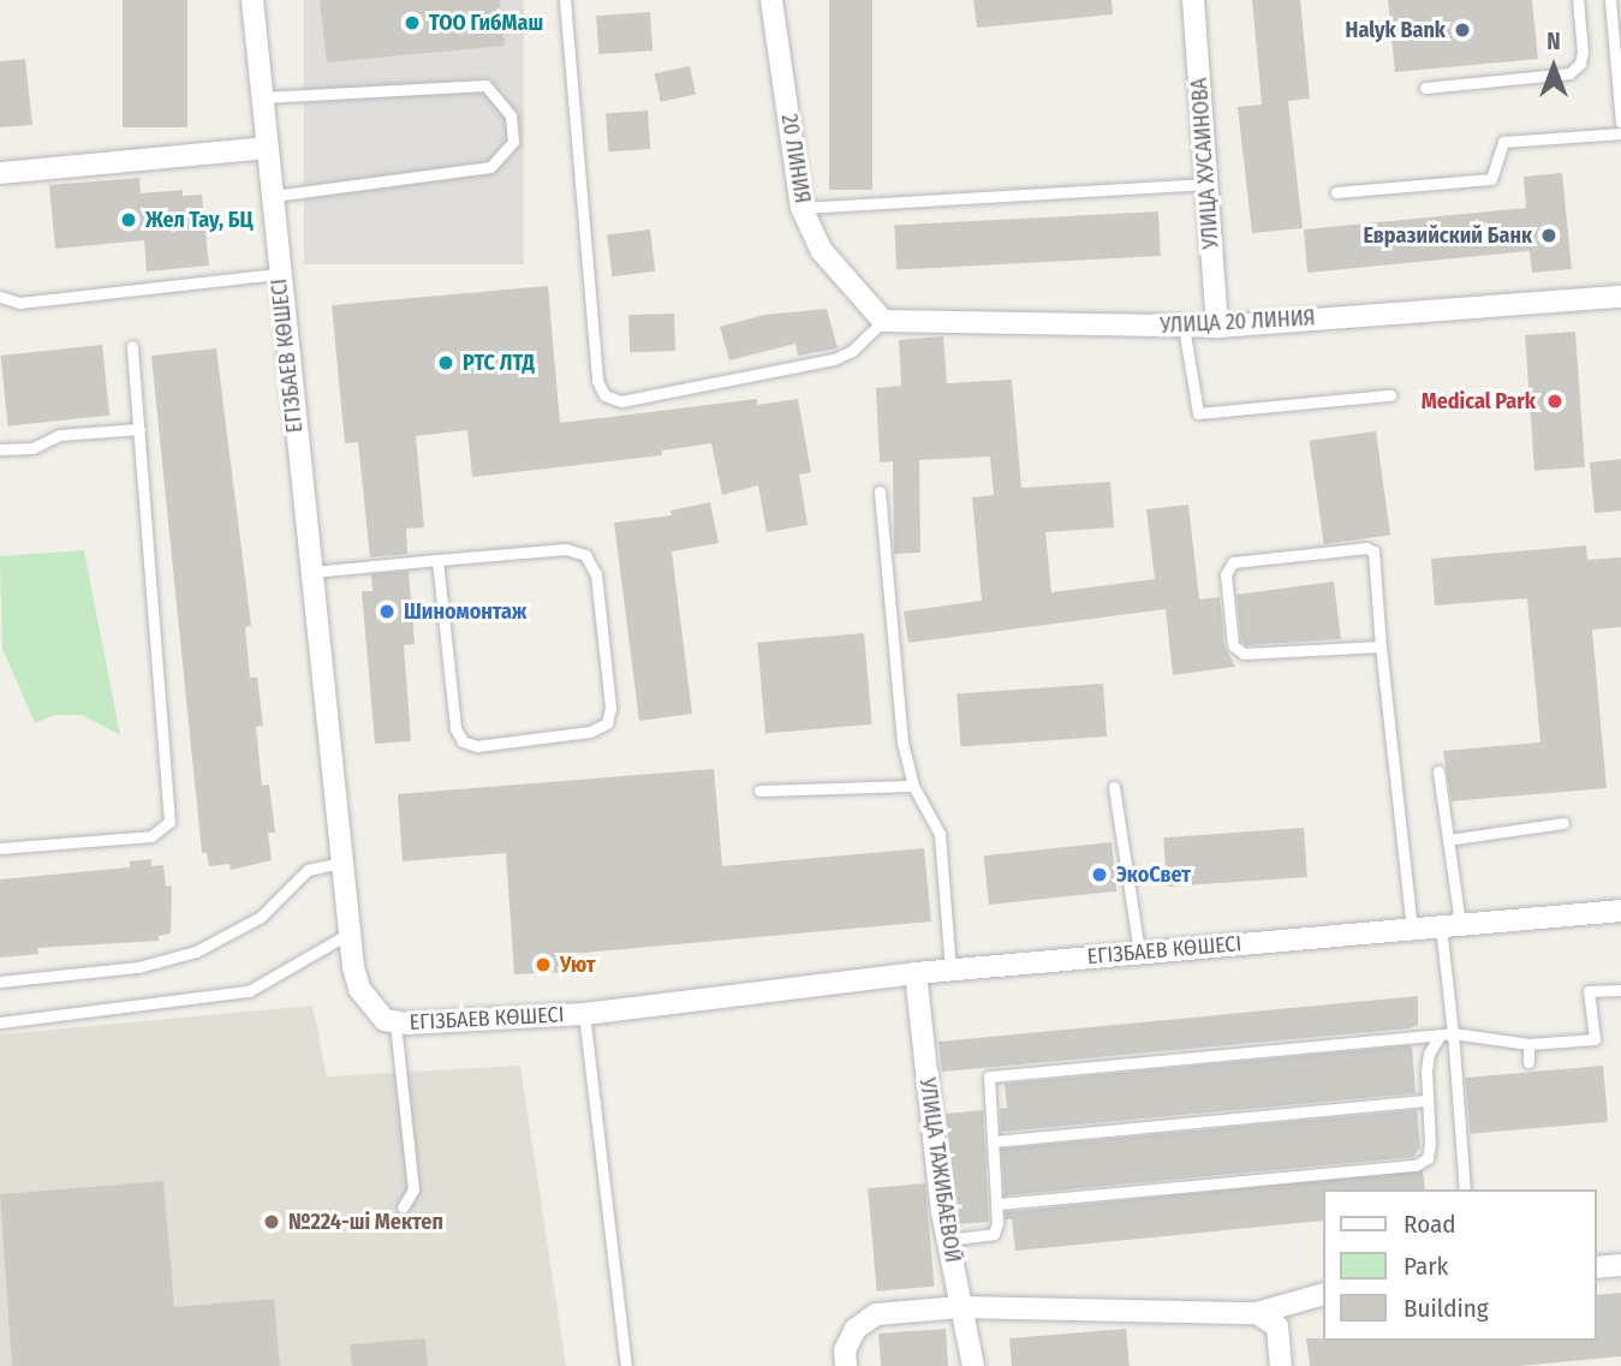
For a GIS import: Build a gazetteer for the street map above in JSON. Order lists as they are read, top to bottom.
{
  "streets": {
    "street": [
      "20 ЛИНИЯ",
      "УЛИЦА ХУСАИНОВА",
      "УЛИЦА 20 ЛИНИЯ",
      "ЕГІЗБАЕВ КӨШЕСІ",
      "УЛИЦА ТАЖИБАЕВОЙ"
    ]
  },
  "crossings": [
    ["20 ЛИНИЯ", "УЛИЦА 20 ЛИНИЯ"],
    ["УЛИЦА ХУСАИНОВА", "УЛИЦА 20 ЛИНИЯ"],
    ["ЕГІЗБАЕВ КӨШЕСІ", "УЛИЦА ТАЖИБАЕВОЙ"]
  ],
  "places": [
    "ТОО ГибМаш",
    "Halyk Bank",
    "Жел Тау, БЦ",
    "Евразийский Банк",
    "РТС ЛТД",
    "Medical Park",
    "Шиномонтаж",
    "ЭкоСвет",
    "Уют",
    "№224-ші Мектеп"
  ],
  "legend": ["Road", "Park", "Building"],
  "north": "top"
}
